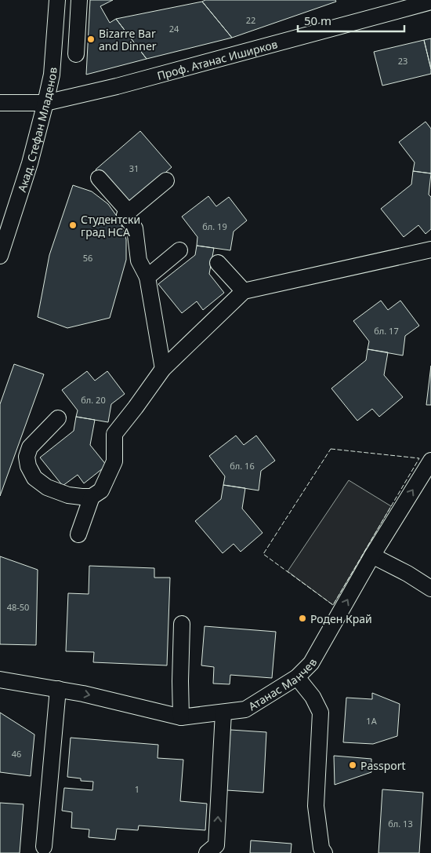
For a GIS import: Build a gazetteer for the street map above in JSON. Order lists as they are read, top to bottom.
{
  "streets": {
    "street": ["Проф. Атанас Иширков", "Акад. Стефан Младенов", "Атанас Манчев"]
  },
  "crossings": [
    ["Проф. Атанас Иширков", "Акад. Стефан Младенов"]
  ],
  "one_way": ["Атанас Манчев"],
  "places": [
    "Bizarre Bar and Dinner",
    "Студентски град НСА",
    "Роден Край",
    "Passport"
  ],
  "house_numbers": [
    "22",
    "24",
    "23",
    "31",
    "бл. 19",
    "56",
    "бл. 17",
    "бл. 20",
    "бл. 16",
    "48-50",
    "1А",
    "46",
    "1",
    "бл. 13"
  ],
  "scale_bar": "50 m"
}
